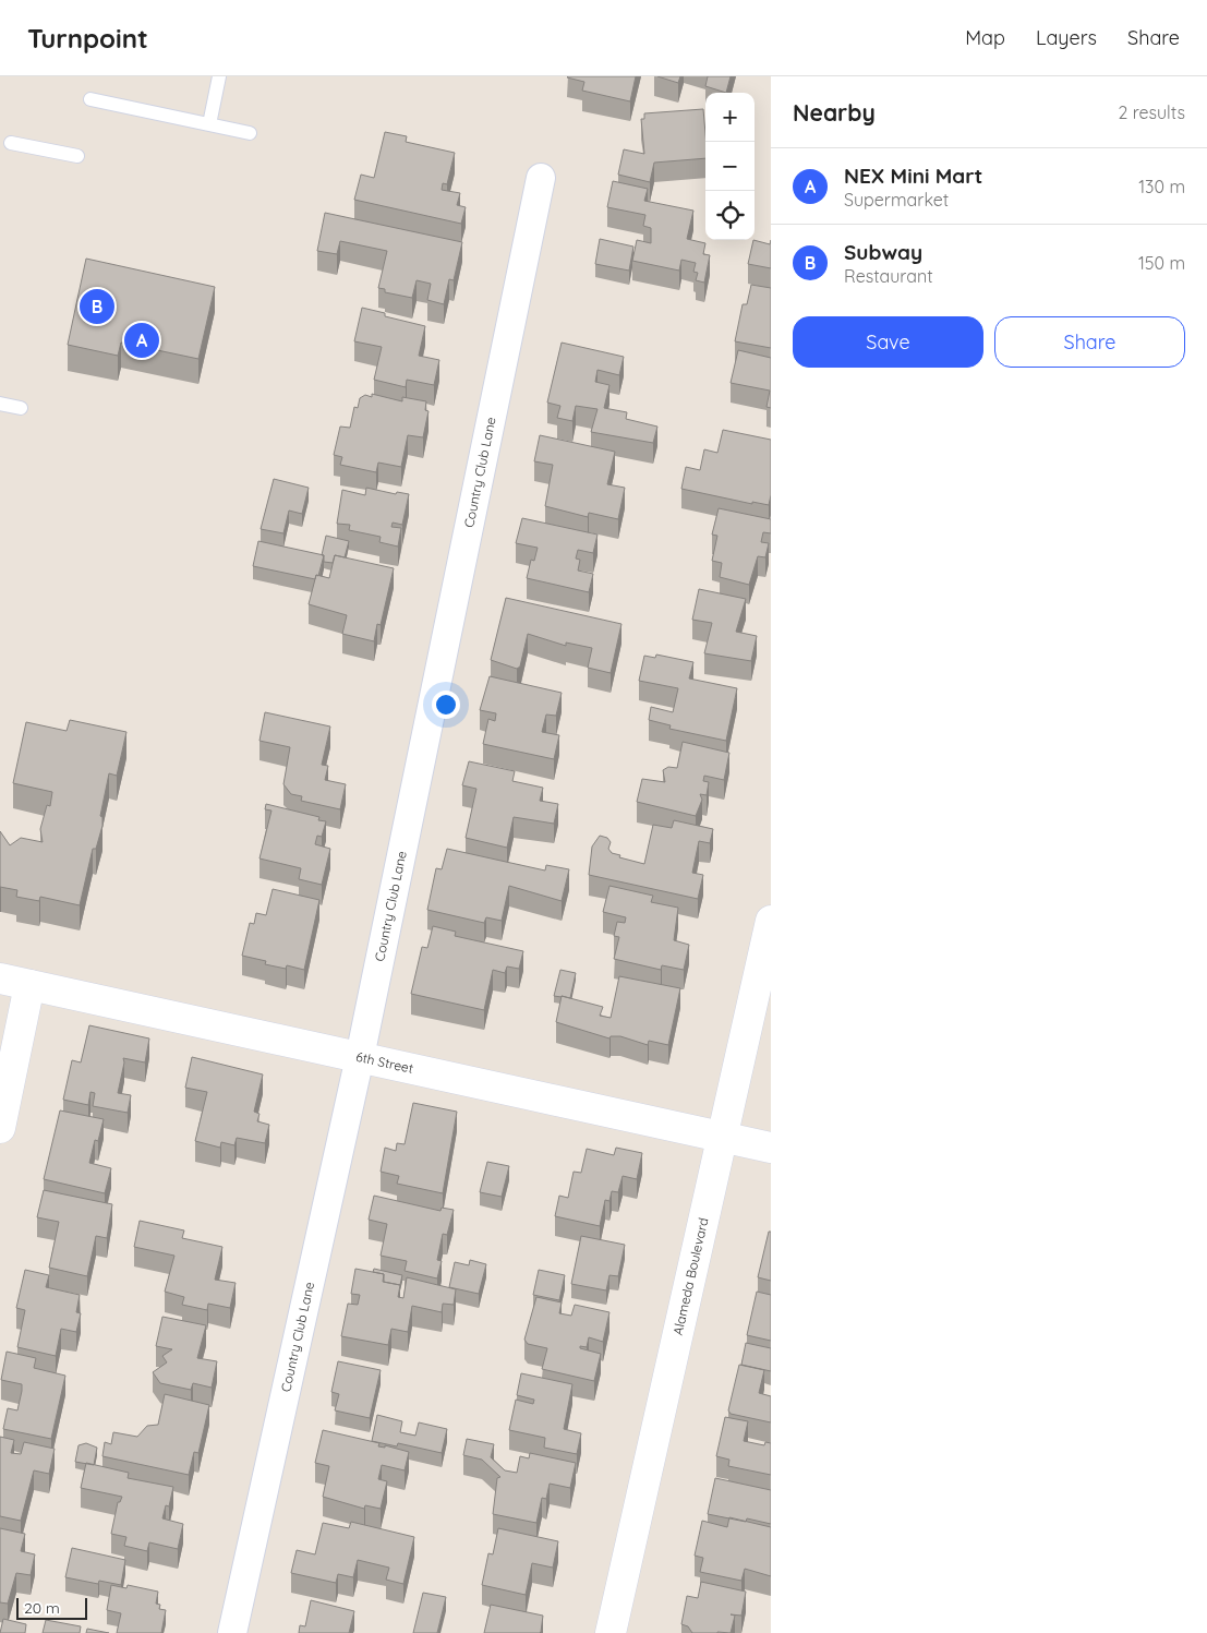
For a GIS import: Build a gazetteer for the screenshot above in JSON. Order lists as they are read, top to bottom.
{
  "streets": {
    "street": ["Country Club Lane", "6th Street", "Alameda Boulevard"]
  },
  "crossings": [
    ["Country Club Lane", "6th Street"],
    ["6th Street", "Alameda Boulevard"]
  ],
  "scale_bar": "20 m",
  "page": {
    "header": "Turnpoint",
    "nav": ["Map", "Layers", "Share"],
    "heading": ["Nearby", "2 results"],
    "map_buttons": ["+", "−"],
    "list": [
      {
        "mark": "A",
        "name": "NEX Mini Mart",
        "note": "Supermarket",
        "value": "130 m"
      },
      {
        "mark": "B",
        "name": "Subway",
        "note": "Restaurant",
        "value": "150 m"
      }
    ],
    "pins": ["B", "A"],
    "buttons": ["Save", "Share"],
    "scale": "20 m"
  }
}
